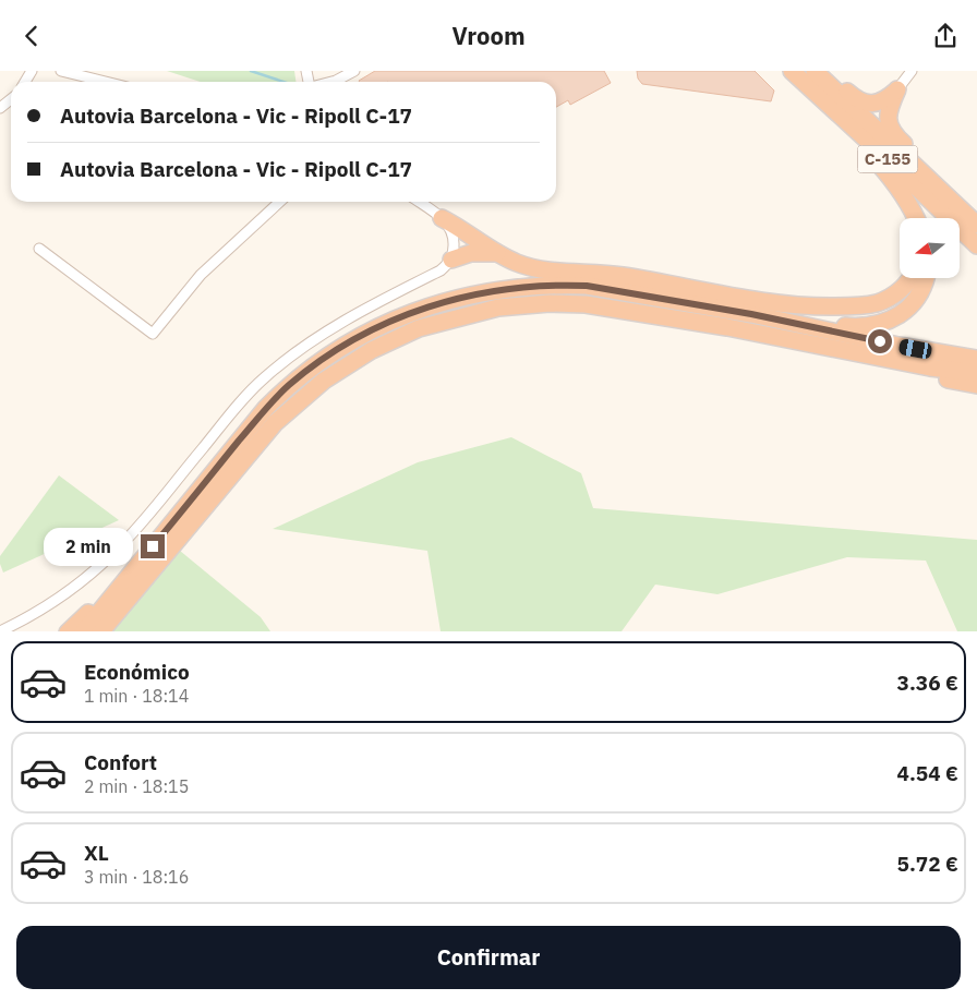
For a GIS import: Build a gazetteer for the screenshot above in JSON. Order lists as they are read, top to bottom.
{
  "streets": {
    "highway": ["C-155"]
  },
  "north": "left",
  "page": {
    "header": "Vroom",
    "banner": ["Autovia Barcelona - Vic - Ripoll C-17", "Autovia Barcelona - Vic - Ripoll C-17"],
    "bubble": "2 min",
    "list": [
      {
        "name": "Económico",
        "note": "1 min · 18:14",
        "value": "3.36 €"
      },
      {
        "name": "Confort",
        "note": "2 min · 18:15",
        "value": "4.54 €"
      },
      {
        "name": "XL",
        "note": "3 min · 18:16",
        "value": "5.72 €"
      }
    ],
    "buttons": "Confirmar"
  }
}
